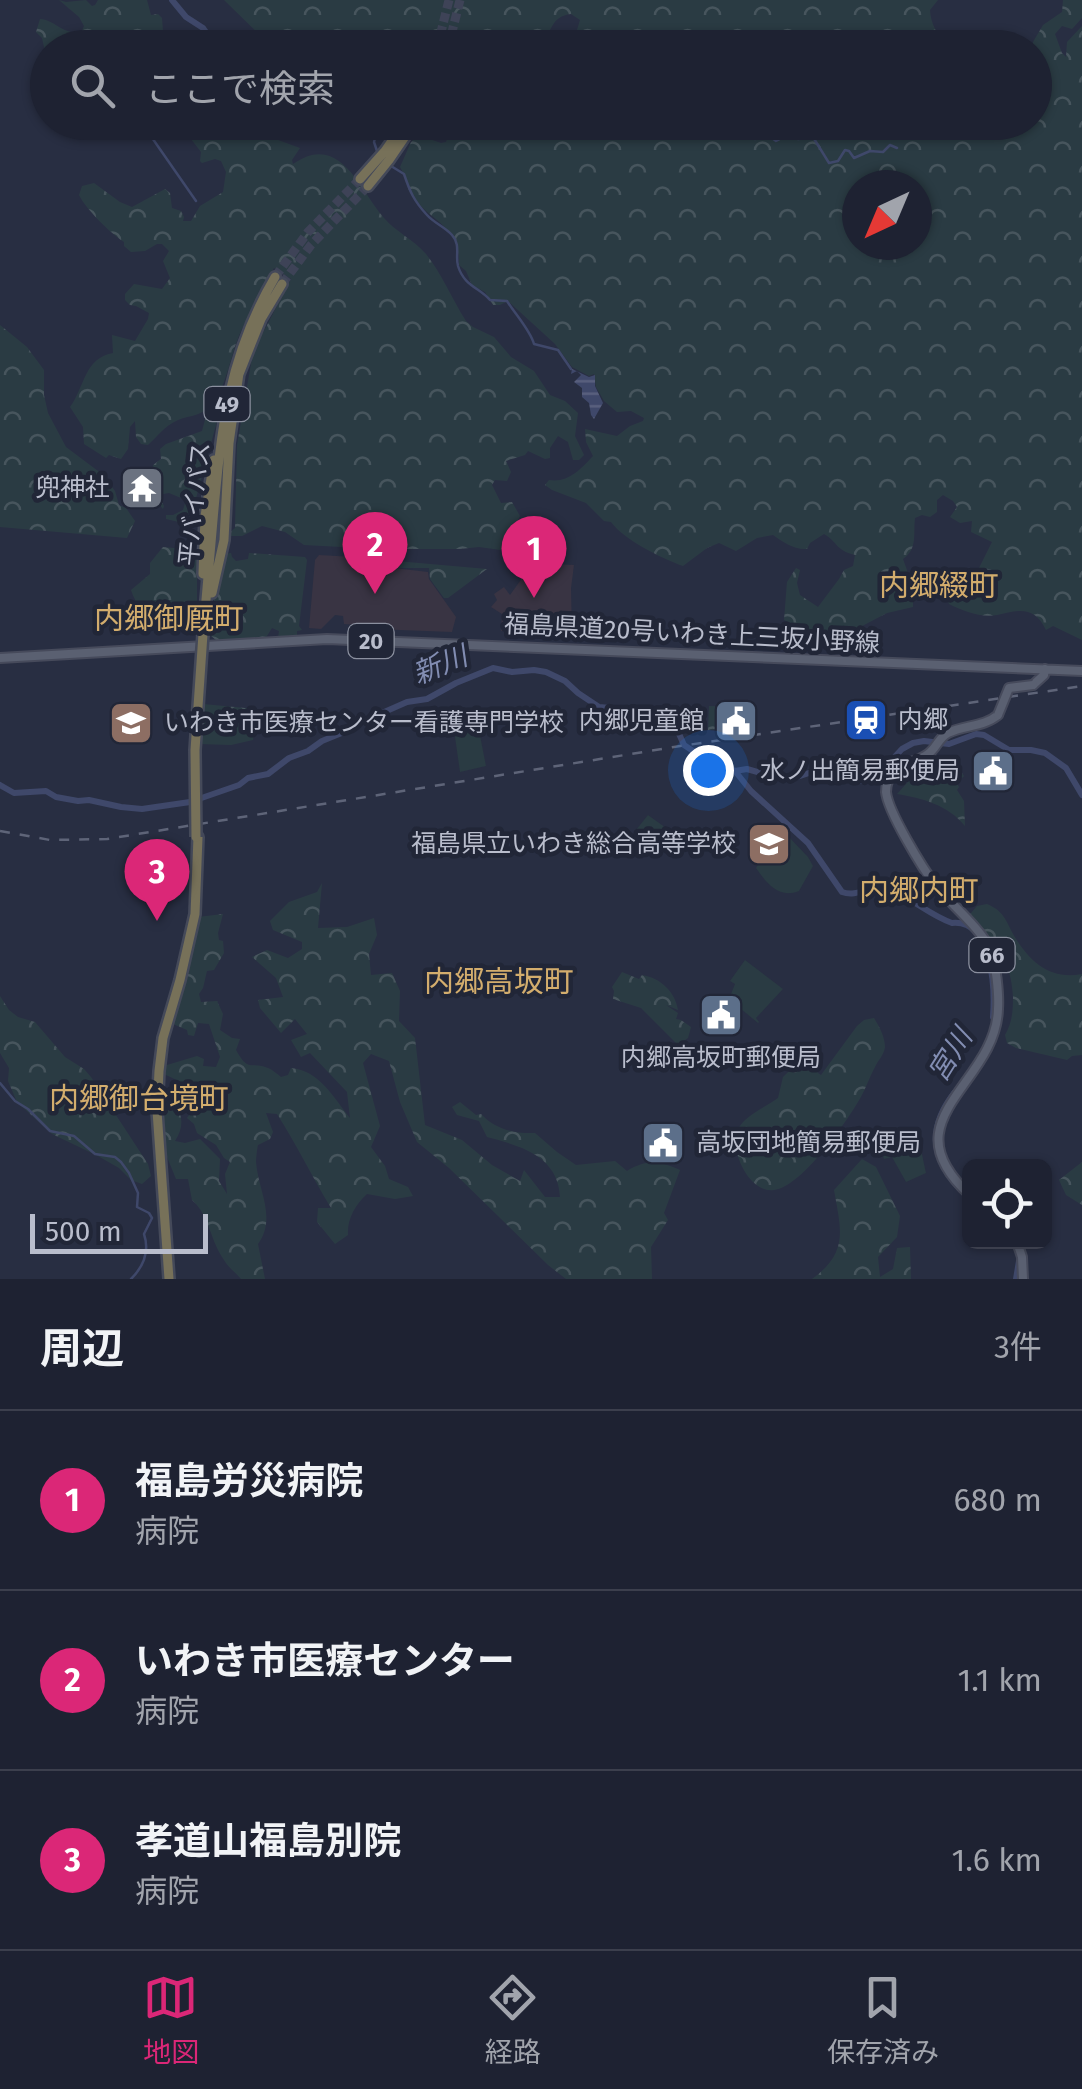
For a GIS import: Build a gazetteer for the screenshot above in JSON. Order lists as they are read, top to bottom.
{
  "streets": {
    "highway": ["49", "平バイパス"],
    "main road": ["福島県道20号いわき上三坂小野線", "20", "66"]
  },
  "crossings": [
    ["福島県道20号いわき上三坂小野線", "66"]
  ],
  "districts": [
    "内郷綴町",
    "内郷御厩町",
    "内郷内町",
    "内郷高坂町",
    "内郷御台境町"
  ],
  "water": ["新川", "宮川"],
  "places": {
    "temple": ["兜神社"],
    "station": ["内郷"],
    "public building": [
      "内郷児童館",
      "水ノ出簡易郵便局",
      "内郷高坂町郵便局",
      "高坂団地簡易郵便局"
    ],
    "school or university": ["いわき市医療センター看護専門学校", "福島県立いわき総合高等学校"]
  },
  "scale_bar": "500 m",
  "north": "bottom left",
  "page": {
    "search": "ここで検索",
    "pins": ["2", "1", "3"],
    "scale": "500 m",
    "heading": ["周辺", "3件"],
    "list": [
      {
        "mark": "1",
        "name": "福島労災病院",
        "note": "病院",
        "value": "680 m"
      },
      {
        "mark": "2",
        "name": "いわき市医療センター",
        "note": "病院",
        "value": "1.1 km"
      },
      {
        "mark": "3",
        "name": "孝道山福島別院",
        "note": "病院",
        "value": "1.6 km"
      }
    ],
    "nav": ["地図", "経路", "保存済み"]
  }
}
